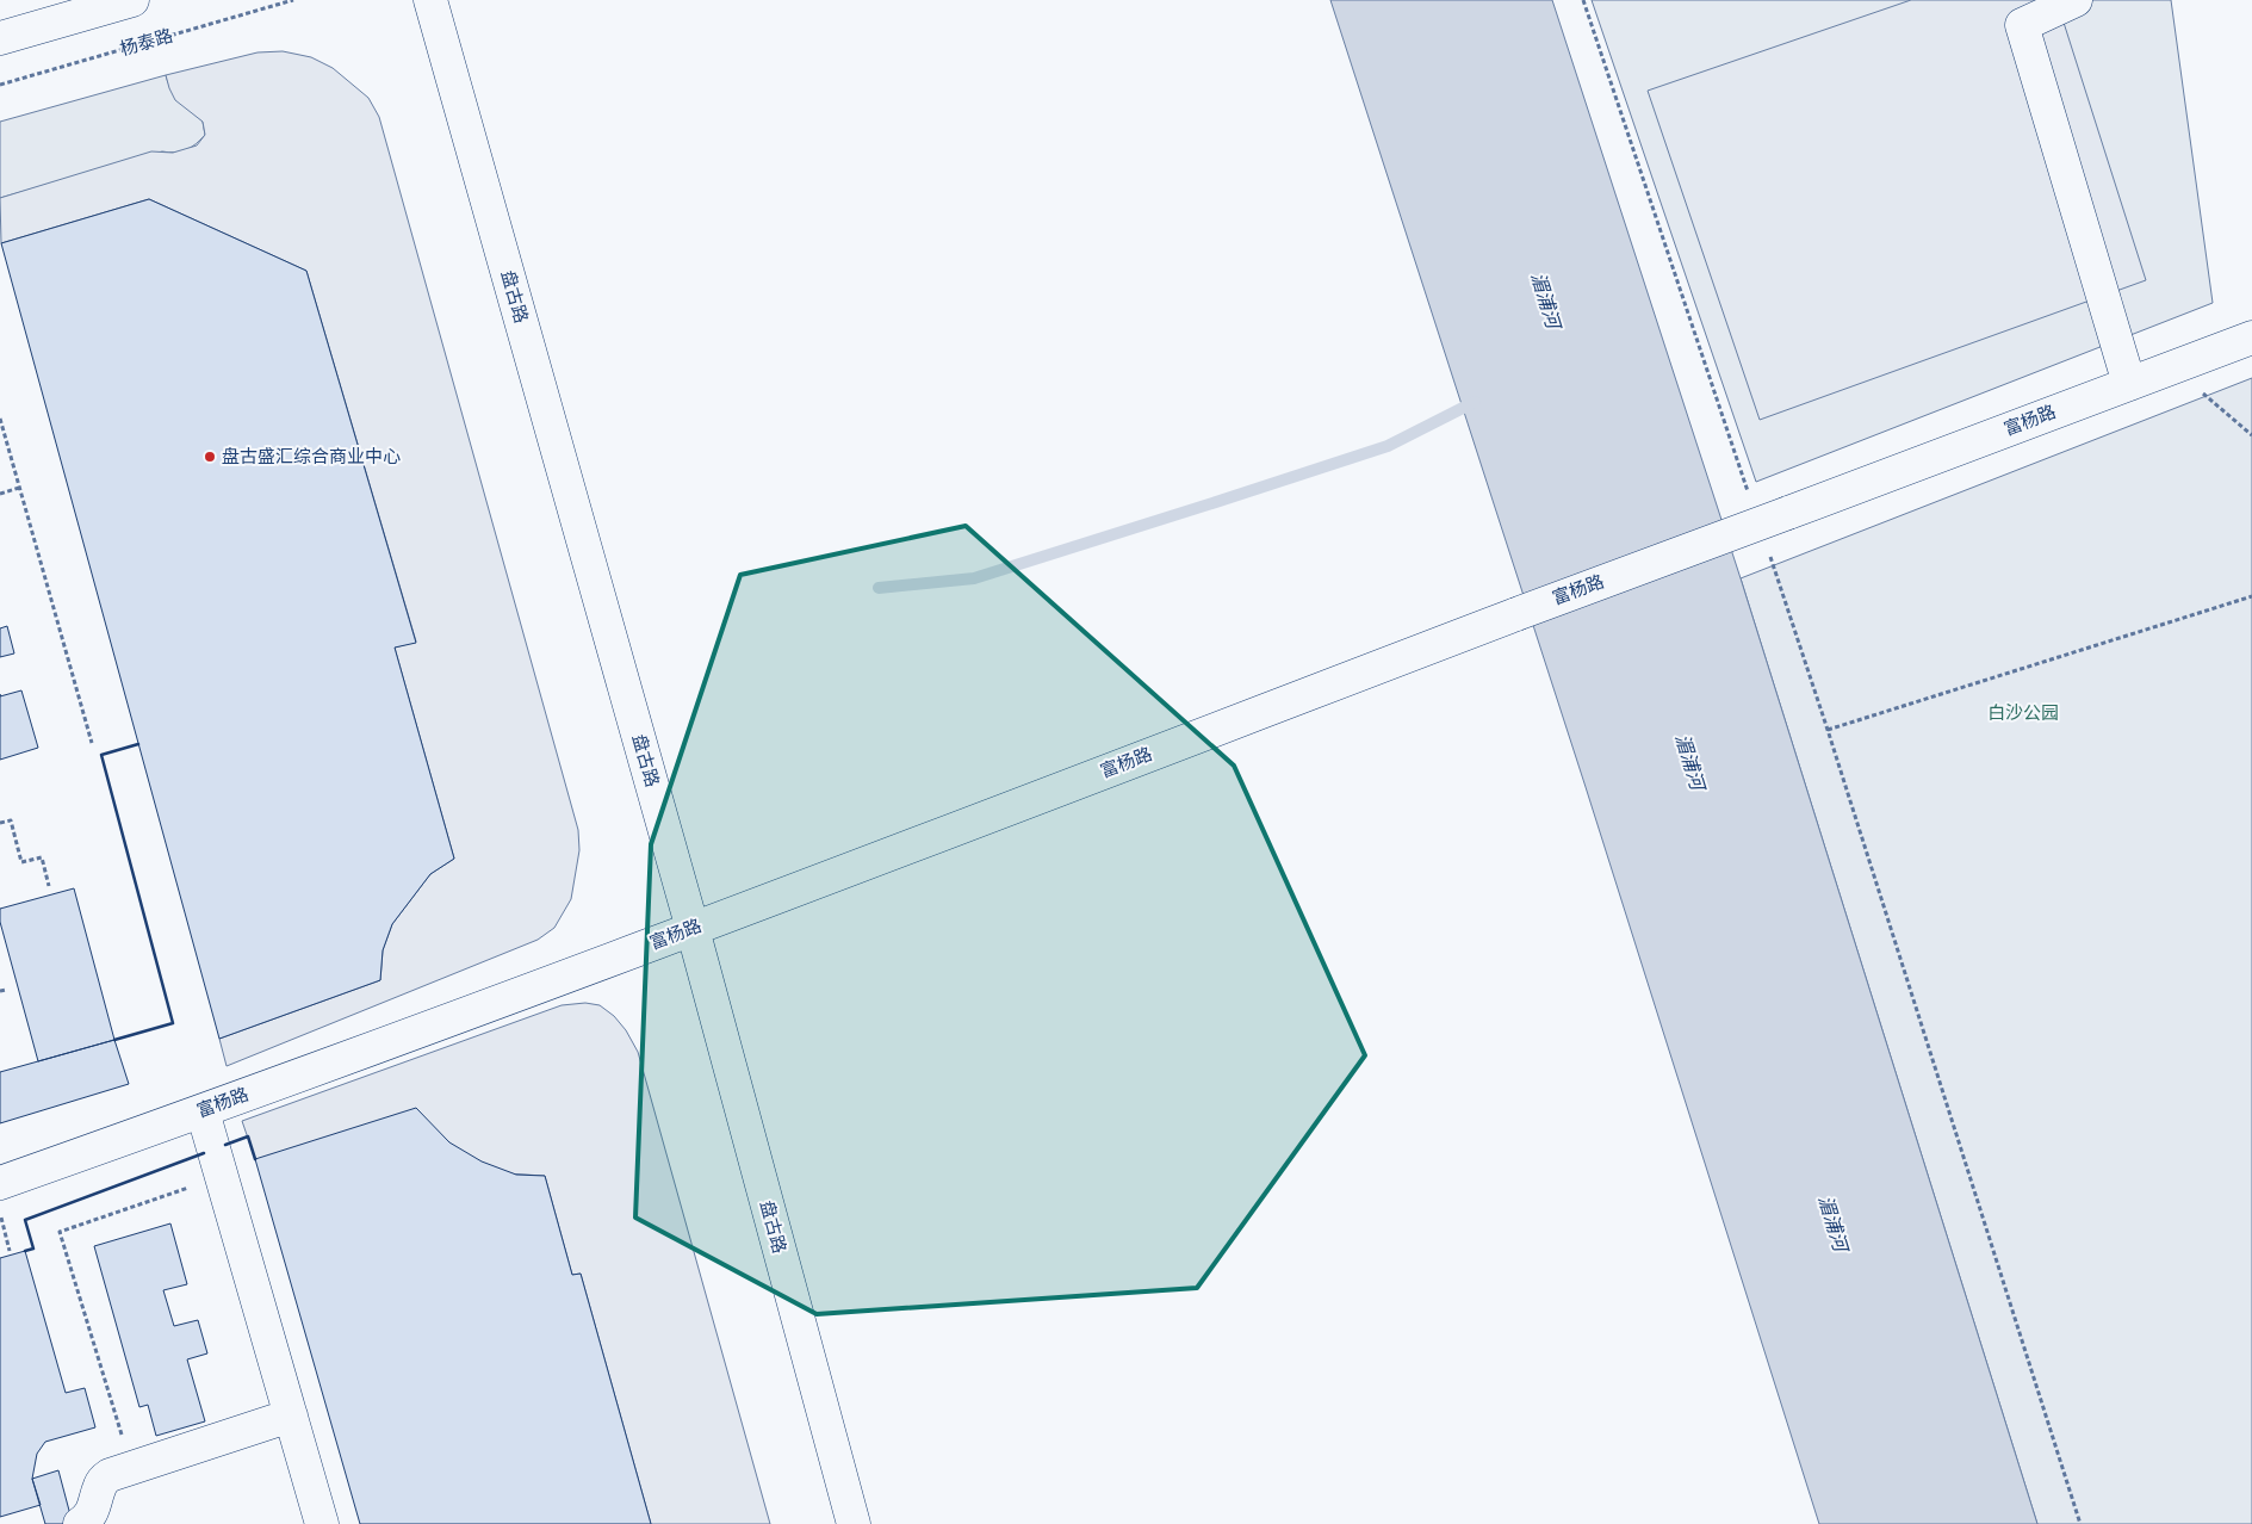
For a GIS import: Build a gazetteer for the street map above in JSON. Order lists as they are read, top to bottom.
{
  "streets": {
    "street": ["盘古路", "富杨路"],
    "path": ["杨泰路"]
  },
  "crossings": [
    ["盘古路", "富杨路"]
  ],
  "water": ["湄浦河"],
  "parks": ["白沙公园"],
  "places": ["盘古盛汇综合商业中心"]
}
